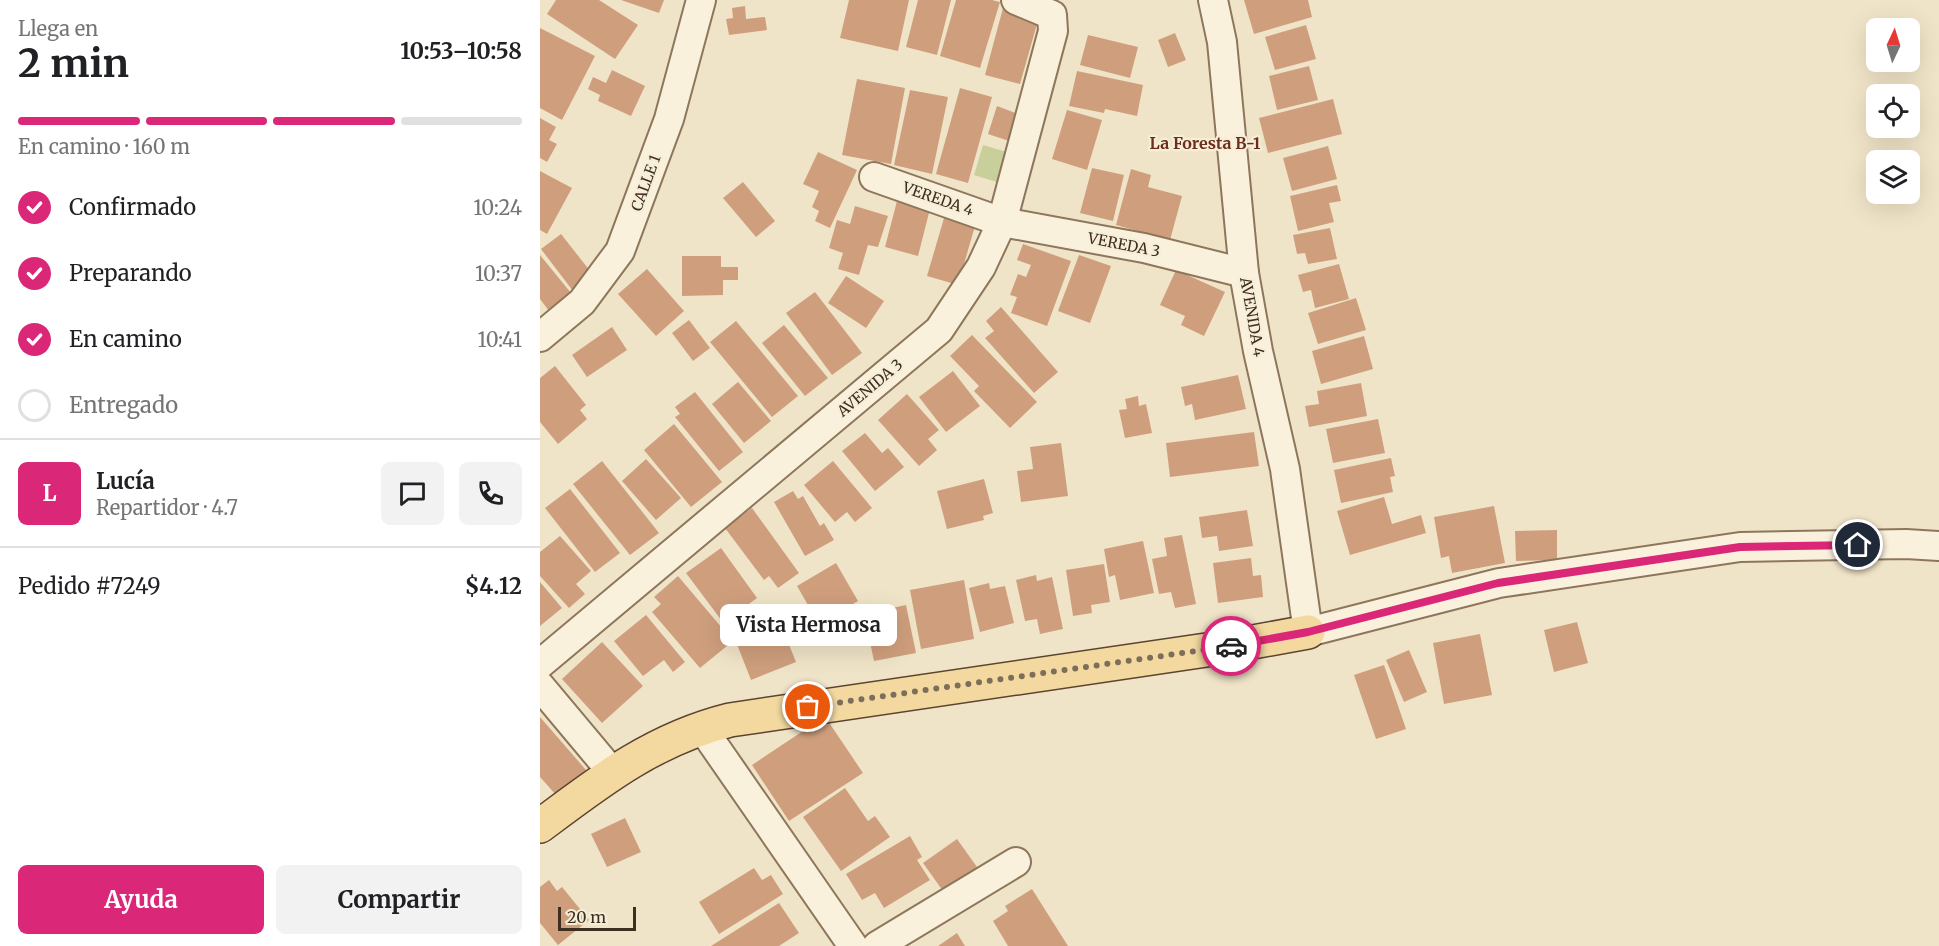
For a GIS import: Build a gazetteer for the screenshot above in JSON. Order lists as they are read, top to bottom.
{
  "streets": {
    "street": [
      "CALLE 1",
      "VEREDA 4",
      "VEREDA 3",
      "AVENIDA 4",
      "AVENIDA 3"
    ]
  },
  "crossings": [
    ["VEREDA 4", "VEREDA 3"],
    ["VEREDA 4", "AVENIDA 3"],
    ["VEREDA 3", "AVENIDA 4"],
    ["VEREDA 3", "AVENIDA 3"]
  ],
  "districts": ["La Foresta B-1"],
  "places": ["Vista Hermosa"],
  "scale_bar": "20 m",
  "north": "top",
  "page": {
    "heading": ["2 min", "Llega en", "10:53–10:58"],
    "panel": [
      "Lucía",
      "Repartidor · 4.7",
      "Pedido #7249",
      "$4.12"
    ],
    "bar": "En camino · 160 m",
    "list": [
      ["Confirmado", "10:24"],
      ["Preparando", "10:37"],
      ["En camino", "10:41"],
      "Entregado"
    ],
    "round": "L",
    "bubble": "Vista Hermosa",
    "buttons": ["Ayuda", "Compartir"],
    "scale": "20 m"
  }
}
